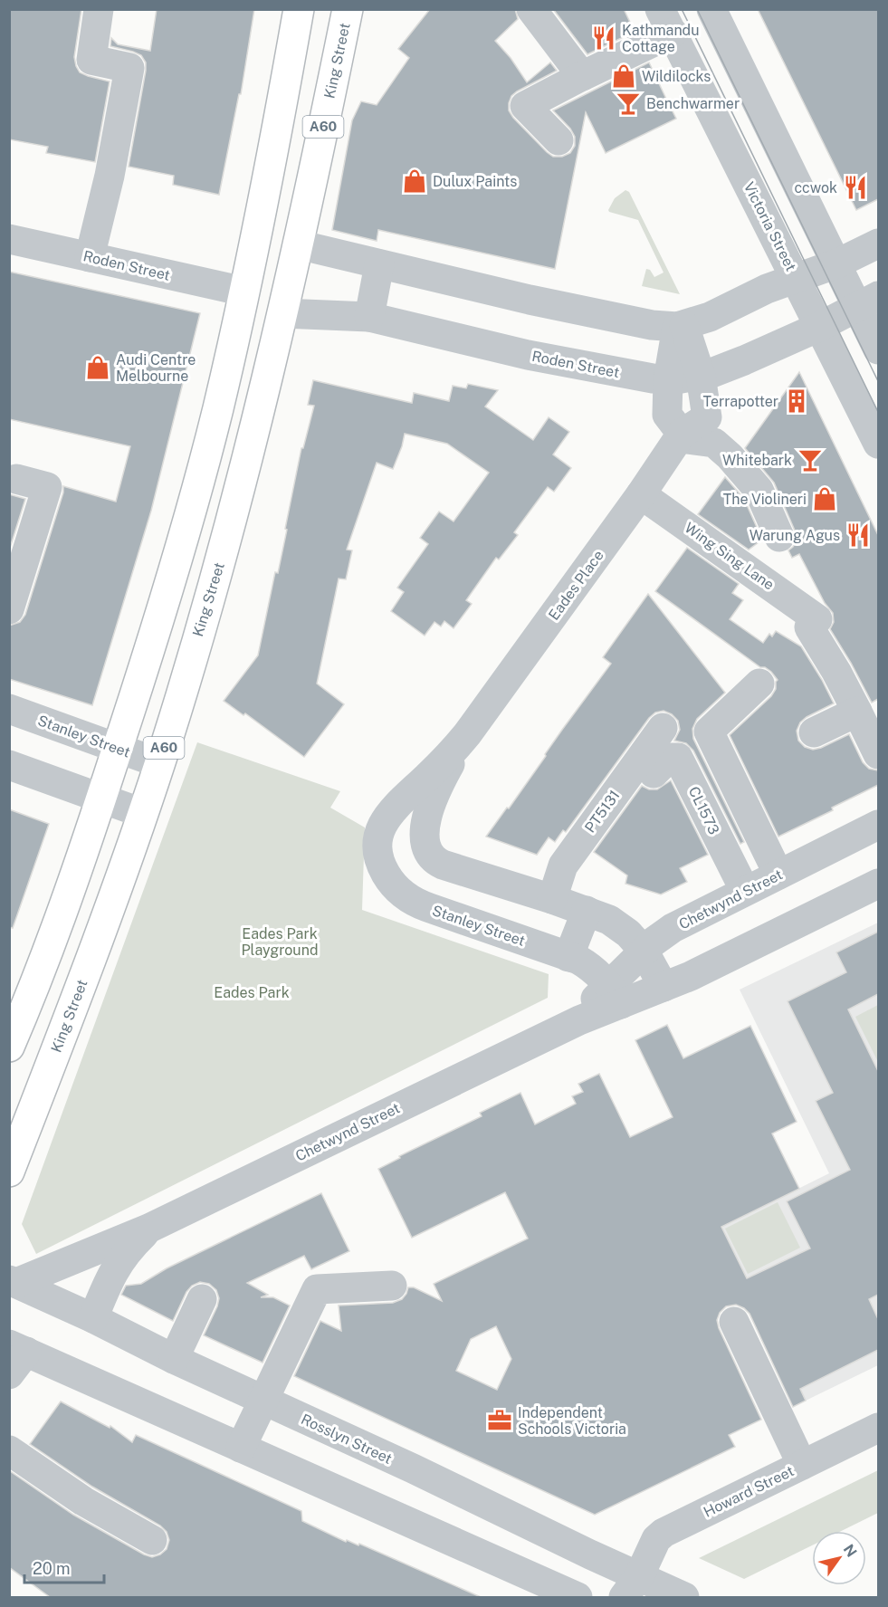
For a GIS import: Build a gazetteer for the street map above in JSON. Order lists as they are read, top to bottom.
{
  "streets": {
    "highway": ["King Street", "A60"],
    "street": [
      "Victoria Street",
      "Roden Street",
      "Wing Sing Lane",
      "Eades Place",
      "Stanley Street",
      "CL1573",
      "PT5131",
      "Chetwynd Street",
      "Rosslyn Street",
      "Howard Street"
    ]
  },
  "crossings": [
    ["King Street", "Roden Street"],
    ["King Street", "Stanley Street"],
    ["A60", "Roden Street"],
    ["A60", "Stanley Street"],
    ["Victoria Street", "Roden Street"],
    ["Roden Street", "Eades Place"],
    ["Wing Sing Lane", "Eades Place"],
    ["Eades Place", "Stanley Street"],
    ["Stanley Street", "Chetwynd Street"],
    ["CL1573", "Chetwynd Street"],
    ["Chetwynd Street", "Rosslyn Street"],
    ["Rosslyn Street", "Howard Street"]
  ],
  "parks": ["Eades Park Playground", "Eades Park"],
  "places": {
    "restaurant": ["Kathmandu Cottage", "ccwok", "Warung Agus"],
    "shop": [
      "Wildilocks",
      "Dulux Paints",
      "Audi Centre Melbourne",
      "The Violineri"
    ],
    "bar": ["Benchwarmer", "Whitebark"],
    "building": ["Terrapotter"],
    "office": ["Independent Schools Victoria"]
  },
  "scale_bar": "20 m",
  "north": "top right"
}
